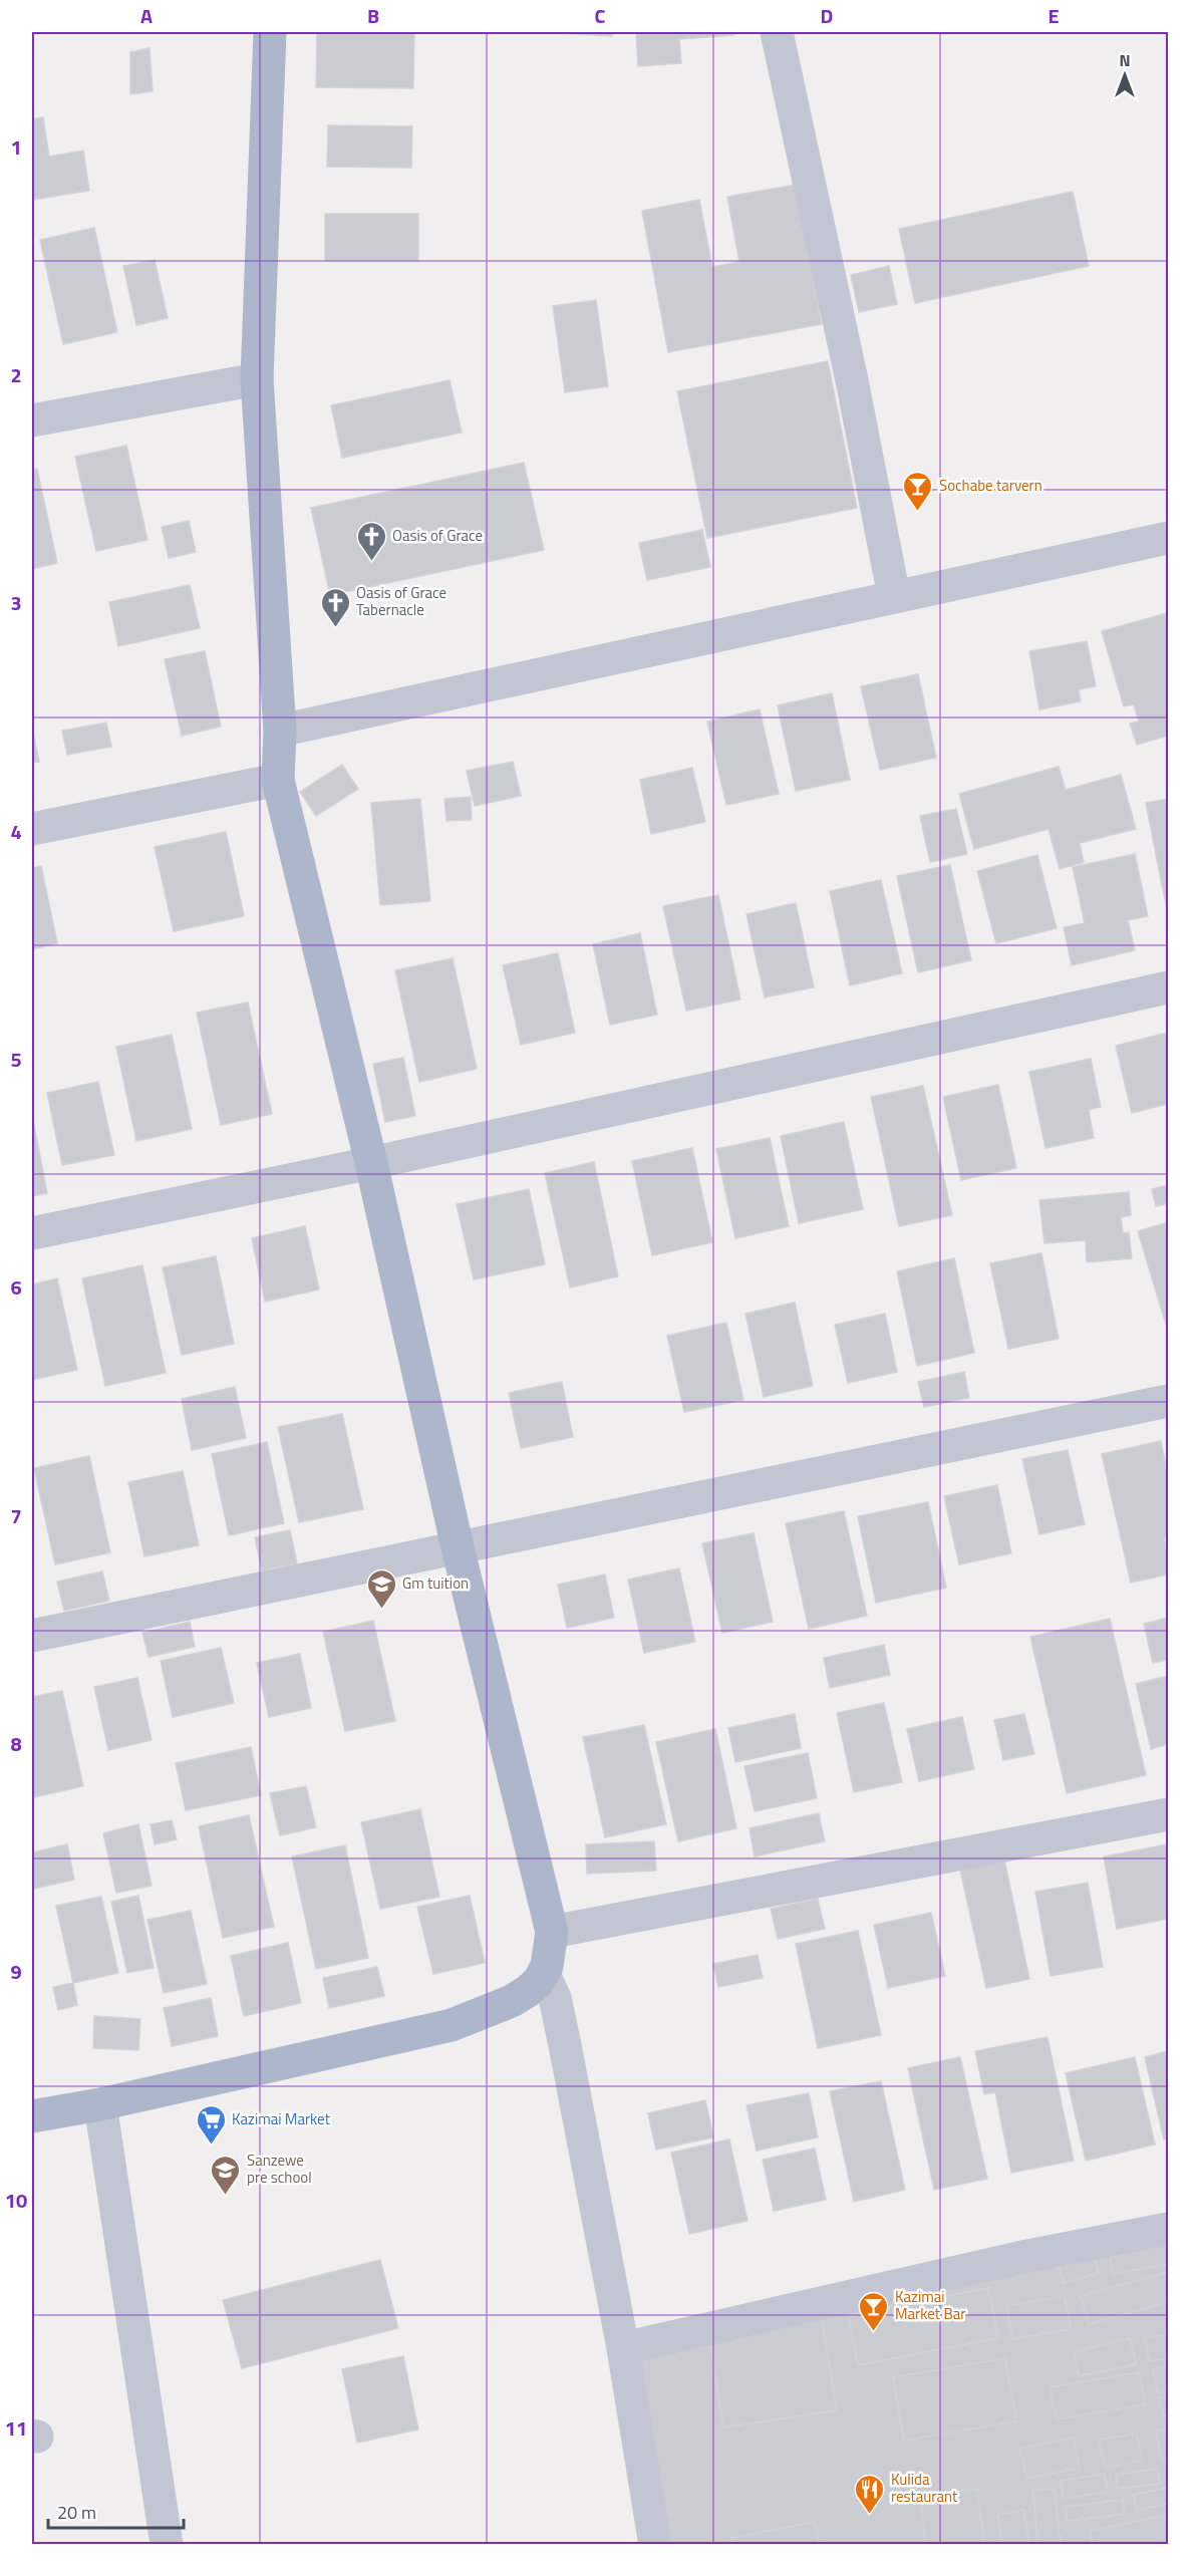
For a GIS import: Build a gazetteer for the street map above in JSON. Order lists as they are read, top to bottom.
{
  "places": {
    "bar": ["Sochabe tarvern", "Kazimai Market Bar"],
    "church": ["Oasis of Grace", "Oasis of Grace Tabernacle"],
    "school or university": ["Gm tuition", "Sanzewe pre school"],
    "supermarket": ["Kazimai Market"],
    "restaurant": ["Kulida restaurant"]
  },
  "scale_bar": "20 m",
  "north": "top",
  "grid": {
    "columns": [
      "A",
      "B",
      "C",
      "D",
      "E"
    ],
    "rows": [
      "1",
      "2",
      "3",
      "4",
      "5",
      "6",
      "7",
      "8",
      "9",
      "10",
      "11"
    ]
  }
}
